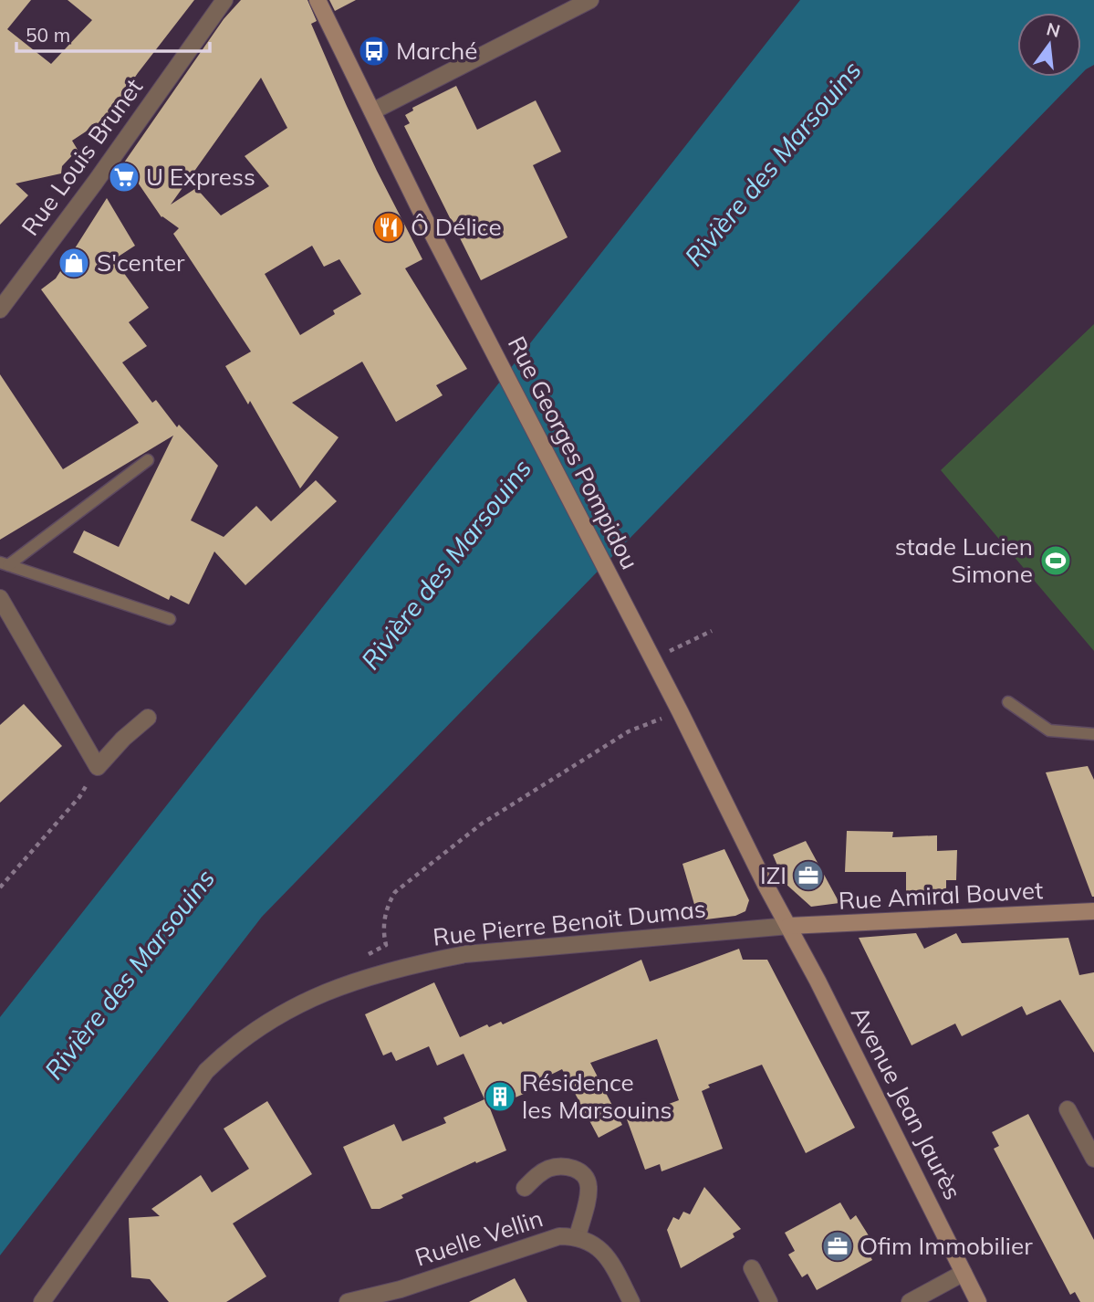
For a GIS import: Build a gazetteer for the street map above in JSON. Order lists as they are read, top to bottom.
{
  "streets": {
    "main road": ["Rue Georges Pompidou", "Rue Amiral Bouvet", "Avenue Jean Jaurès"],
    "street": ["Rue Louis Brunet", "Rue Pierre Benoit Dumas", "Ruelle Vellin"]
  },
  "crossings": [
    ["Rue Georges Pompidou", "Rue Amiral Bouvet"],
    ["Rue Georges Pompidou", "Rue Pierre Benoit Dumas"],
    ["Rue Georges Pompidou", "Avenue Jean Jaurès"],
    ["Rue Amiral Bouvet", "Rue Pierre Benoit Dumas"],
    ["Rue Amiral Bouvet", "Avenue Jean Jaurès"],
    ["Rue Pierre Benoit Dumas", "Avenue Jean Jaurès"]
  ],
  "water": ["Rivière des Marsouins"],
  "places": {
    "bus stop": ["Marché"],
    "supermarket": ["U Express"],
    "restaurant": ["Ô Délice"],
    "shop": ["S'center"],
    "sports": ["stade Lucien Simone"],
    "office": ["IZI", "Ofim Immobilier"],
    "building": ["Résidence les Marsouins"]
  },
  "scale_bar": "50 m",
  "north": "top"
}
